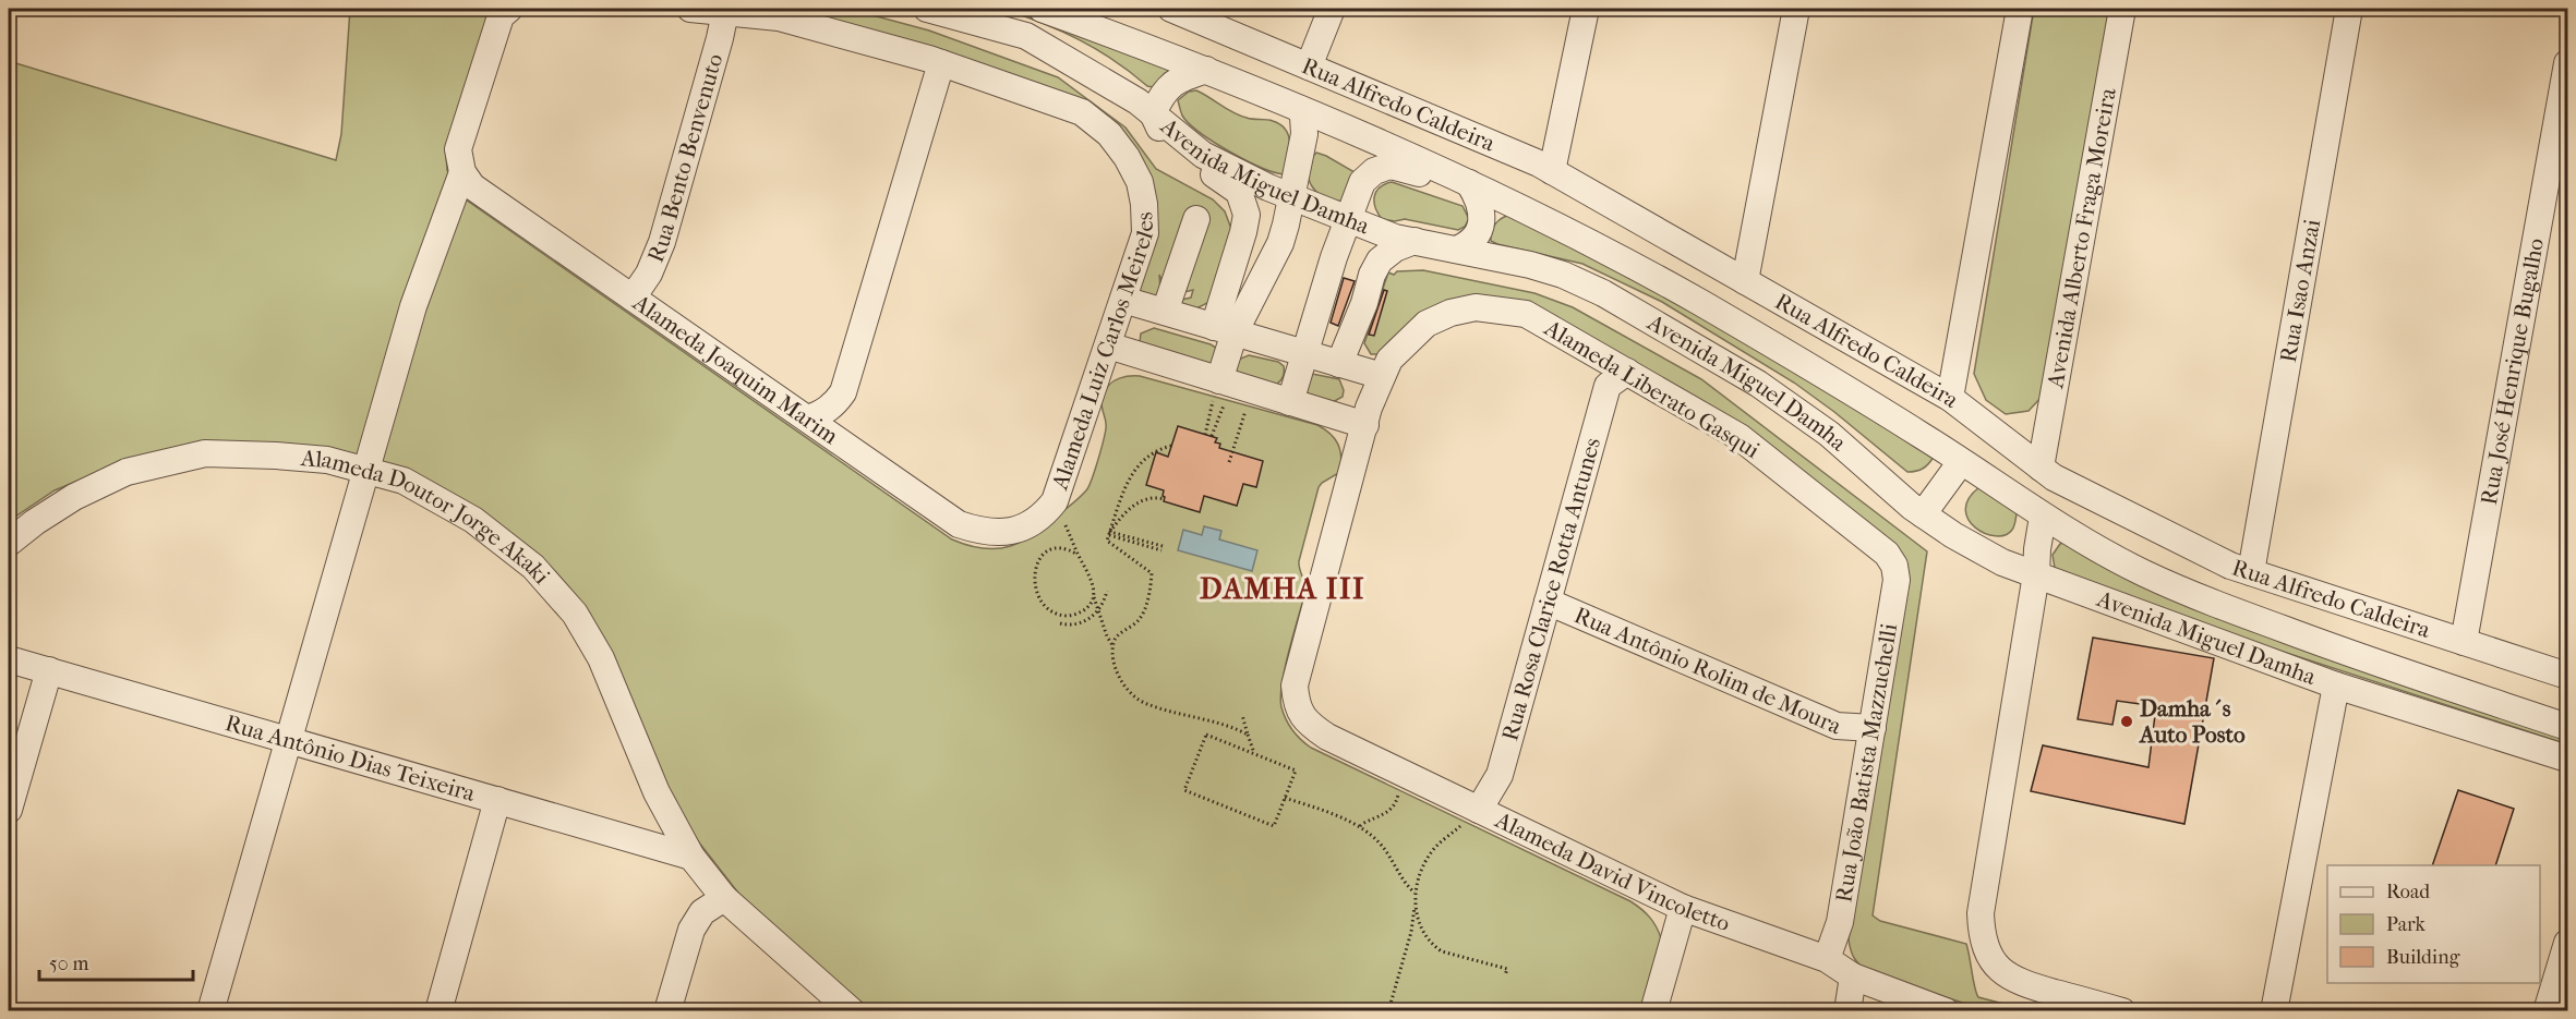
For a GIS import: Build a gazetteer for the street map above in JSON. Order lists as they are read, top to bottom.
{
  "streets": {
    "street": [
      "Rua Alfredo Caldeira",
      "Rua Bento Benvenuto",
      "Avenida Miguel Damha",
      "Avenida Alberto Fraga Moreira",
      "Rua Isao Anzai",
      "Alameda Luiz Carlos Meireles",
      "Alameda Joaquim Marim",
      "Rua José Henrique Bugalho",
      "Alameda Liberato Gasqui",
      "Alameda Doutor Jorge Akaki",
      "Rua Rosa Clarice Rotta Antunes",
      "Rua Antônio Rolim de Moura",
      "Rua Antônio Dias Teixeira",
      "Rua João Batista Mazzuchelli",
      "Alameda David Vincoletto"
    ]
  },
  "crossings": [
    ["Rua Alfredo Caldeira", "Avenida Alberto Fraga Moreira"],
    ["Rua Alfredo Caldeira", "Rua Isao Anzai"],
    ["Rua Alfredo Caldeira", "Rua José Henrique Bugalho"],
    ["Rua Bento Benvenuto", "Alameda Luiz Carlos Meireles"],
    ["Rua Bento Benvenuto", "Alameda Joaquim Marim"],
    ["Alameda Luiz Carlos Meireles", "Alameda Joaquim Marim"],
    ["Alameda Liberato Gasqui", "Rua Rosa Clarice Rotta Antunes"],
    ["Alameda Liberato Gasqui", "Rua João Batista Mazzuchelli"],
    ["Alameda Doutor Jorge Akaki", "Rua Antônio Dias Teixeira"],
    ["Rua Rosa Clarice Rotta Antunes", "Rua Antônio Rolim de Moura"],
    ["Rua Rosa Clarice Rotta Antunes", "Alameda David Vincoletto"],
    ["Rua Antônio Rolim de Moura", "Rua João Batista Mazzuchelli"],
    ["Rua João Batista Mazzuchelli", "Alameda David Vincoletto"]
  ],
  "districts": ["DAMHA III"],
  "places": ["Damha´s Auto Posto"],
  "legend": ["Road", "Park", "Building"],
  "scale_bar": "50 m"
}
